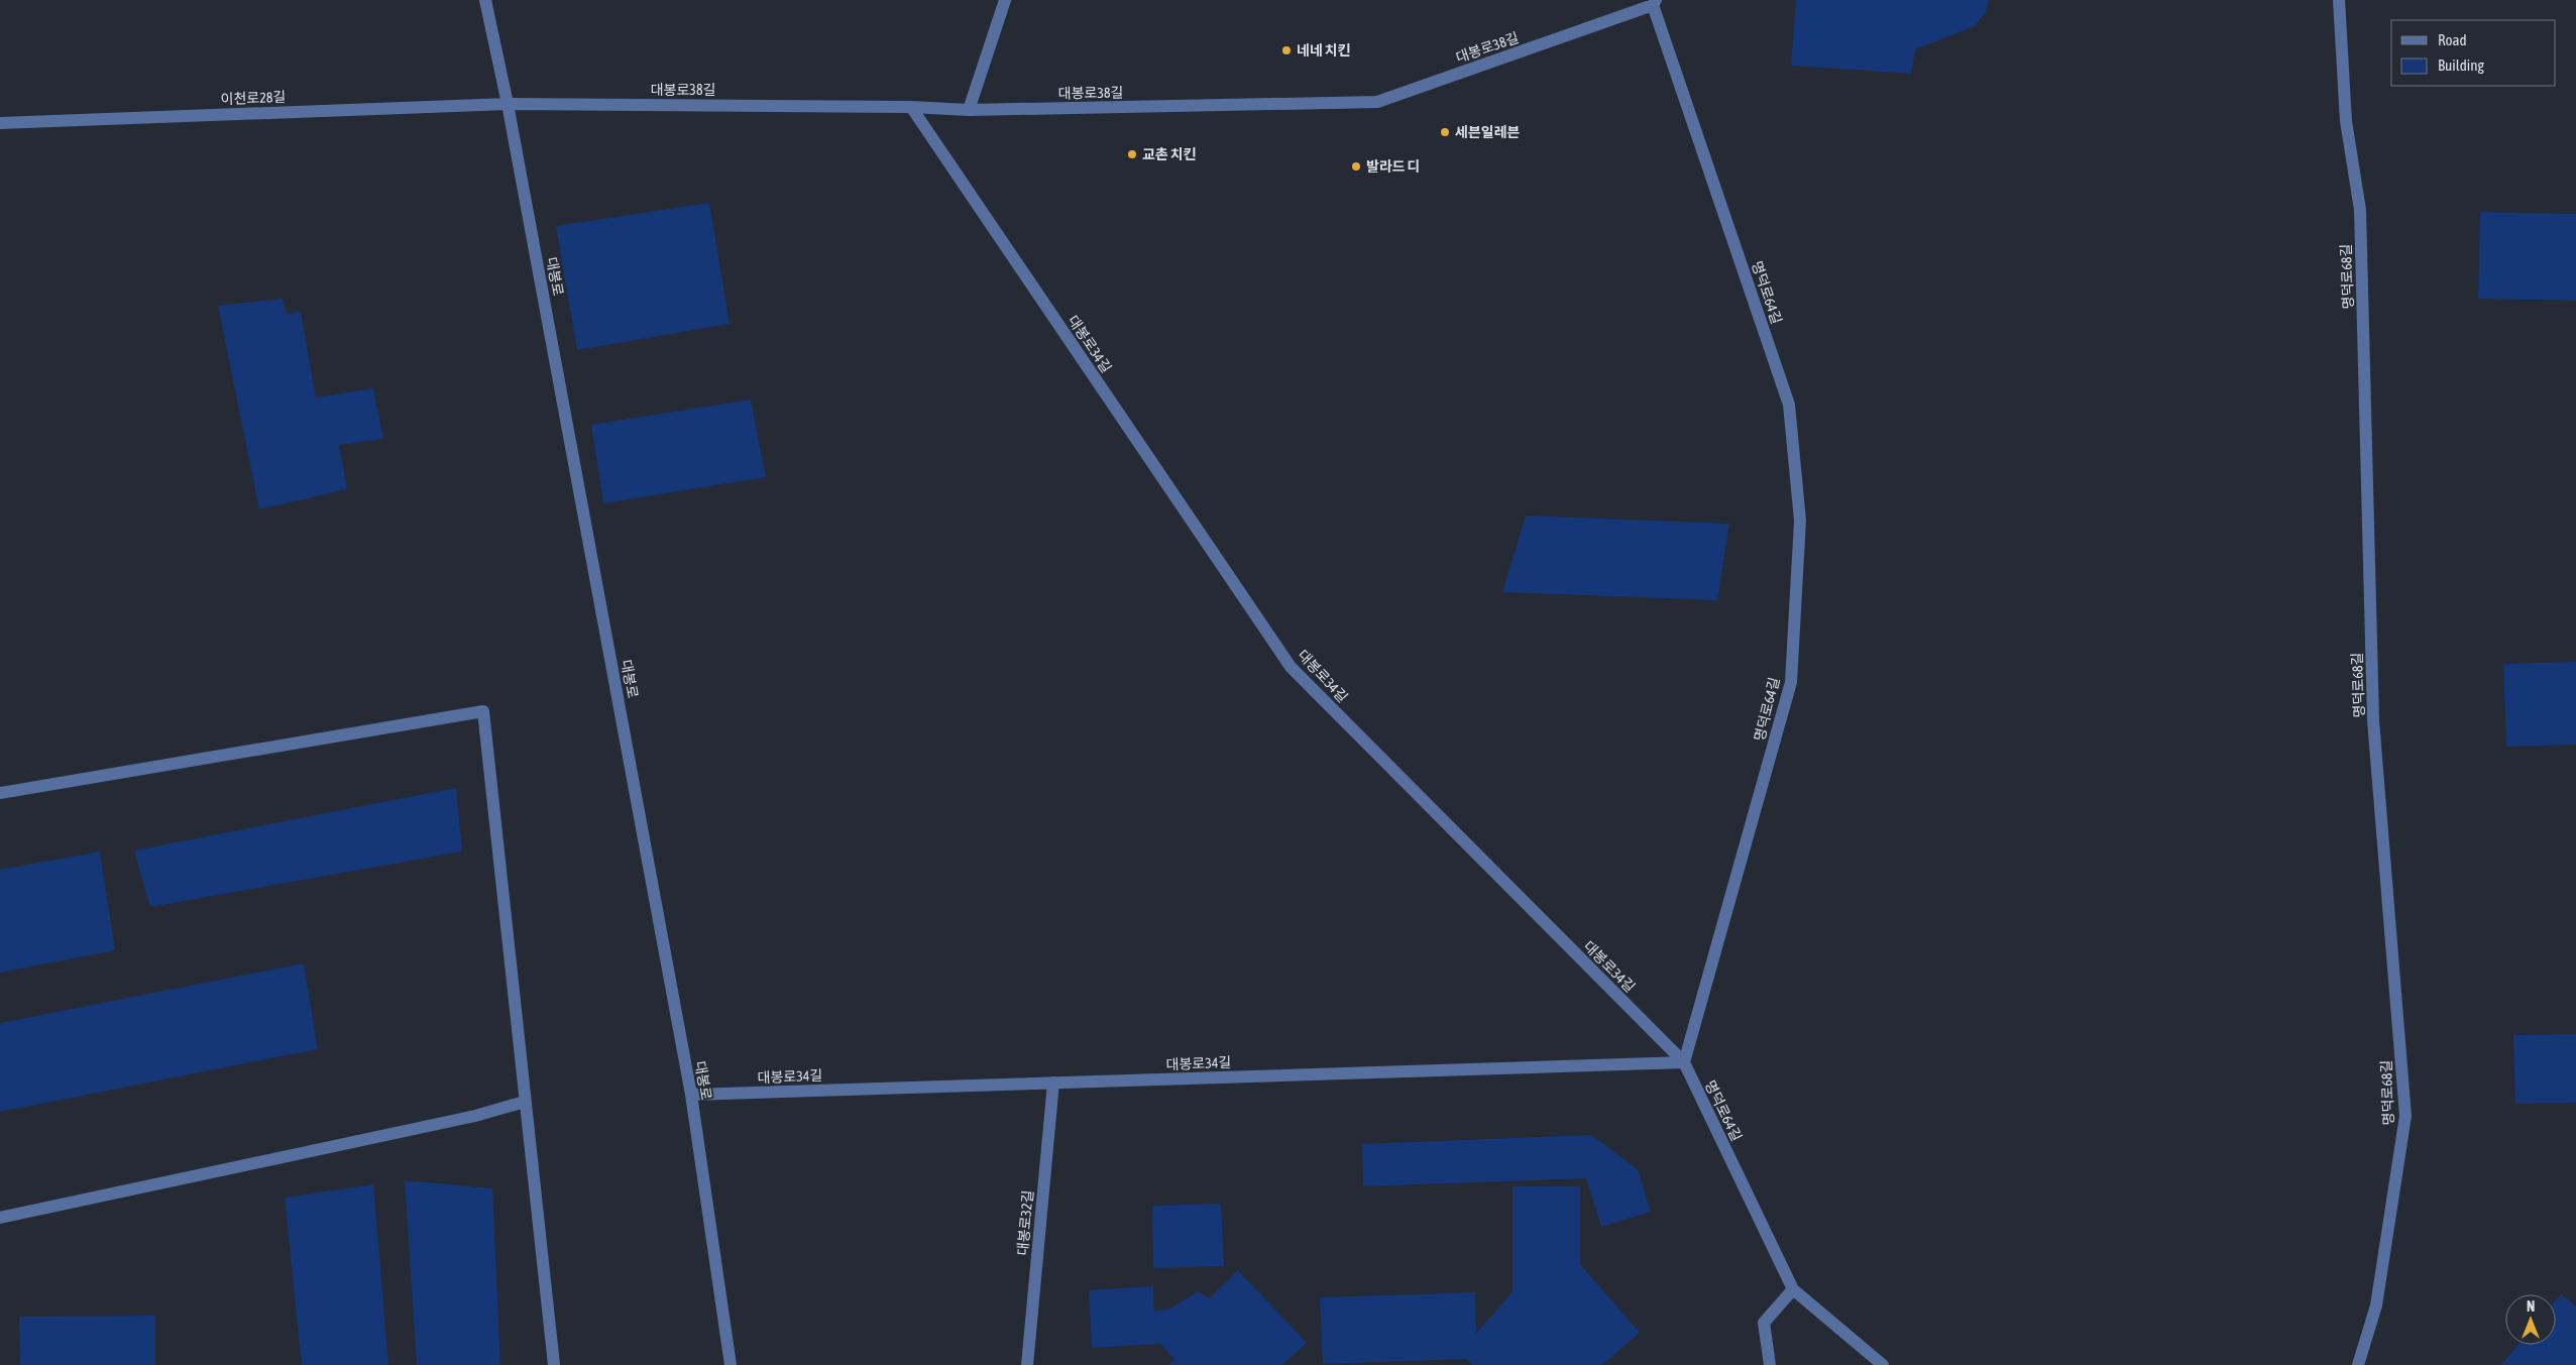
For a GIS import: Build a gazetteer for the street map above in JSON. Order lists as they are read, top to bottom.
{
  "streets": {
    "street": [
      "대봉로38길",
      "이천로28길",
      "대봉로",
      "명덕로68길",
      "명덕로64길",
      "대봉로34길",
      "대봉로32길"
    ]
  },
  "crossings": [
    ["대봉로38길", "이천로28길"],
    ["대봉로38길", "대봉로"],
    ["대봉로38길", "명덕로64길"],
    ["대봉로38길", "대봉로34길"],
    ["이천로28길", "대봉로"],
    ["대봉로", "대봉로34길"],
    ["명덕로64길", "대봉로34길"],
    ["대봉로34길", "대봉로32길"]
  ],
  "places": [
    "네네 치킨",
    "세븐일레븐",
    "교촌 치킨",
    "발라드 디"
  ],
  "legend": ["Road", "Building"],
  "north": "top"
}
